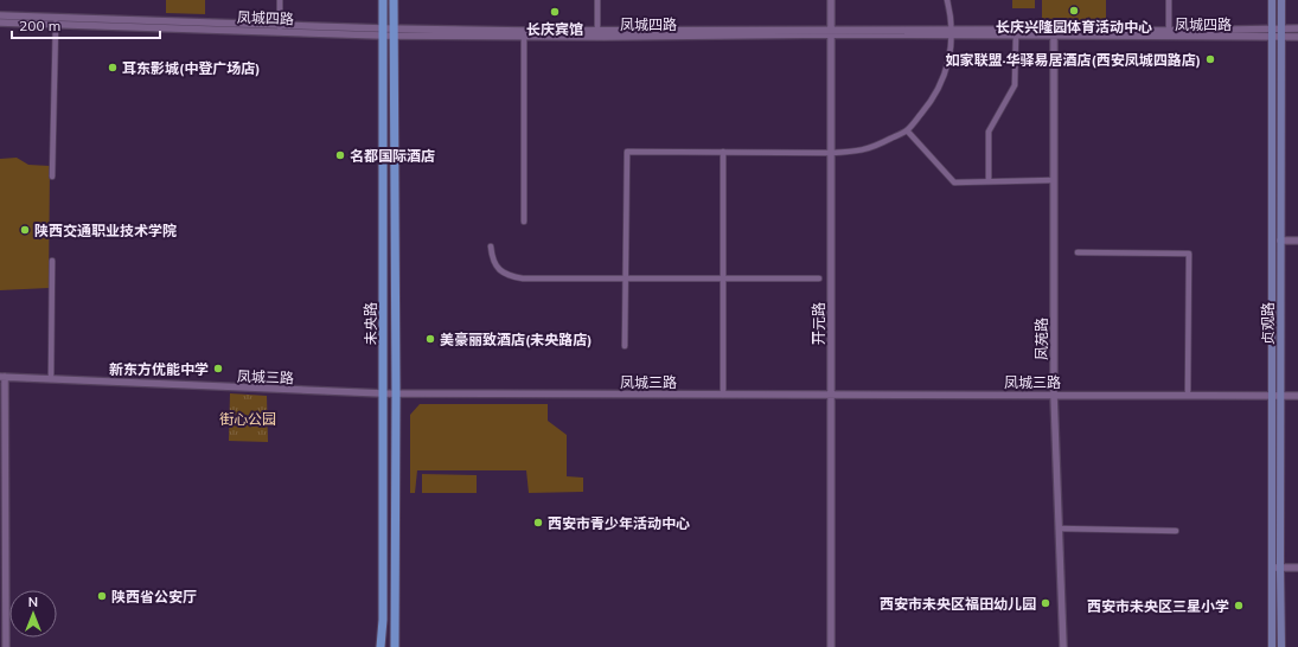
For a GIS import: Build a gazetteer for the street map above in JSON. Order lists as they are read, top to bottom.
{
  "streets": {
    "main road": ["未央路", "贞观路"],
    "street": [
      "凤城四路",
      "开元路",
      "凤苑路",
      "凤城三路"
    ]
  },
  "crossings": [
    ["凤城四路", "未央路"],
    ["凤城四路", "开元路"],
    ["凤城四路", "贞观路"],
    ["凤城四路", "凤苑路"],
    ["未央路", "凤城三路"],
    ["开元路", "凤城三路"],
    ["贞观路", "凤城三路"],
    ["凤苑路", "凤城三路"]
  ],
  "parks": ["街心公园"],
  "places": [
    "长庆兴隆园体育活动中心",
    "长庆宾馆",
    "如家联盟·华驿易居酒店(西安凤城四路店)",
    "耳东影城(中登广场店)",
    "名都国际酒店",
    "陕西交通职业技术学院",
    "美豪丽致酒店(未央路店)",
    "新东方优能中学",
    "西安市青少年活动中心",
    "陕西省公安厅",
    "西安市未央区福田幼儿园",
    "西安市未央区三星小学"
  ],
  "scale_bar": "200 m",
  "north": "top"
}
